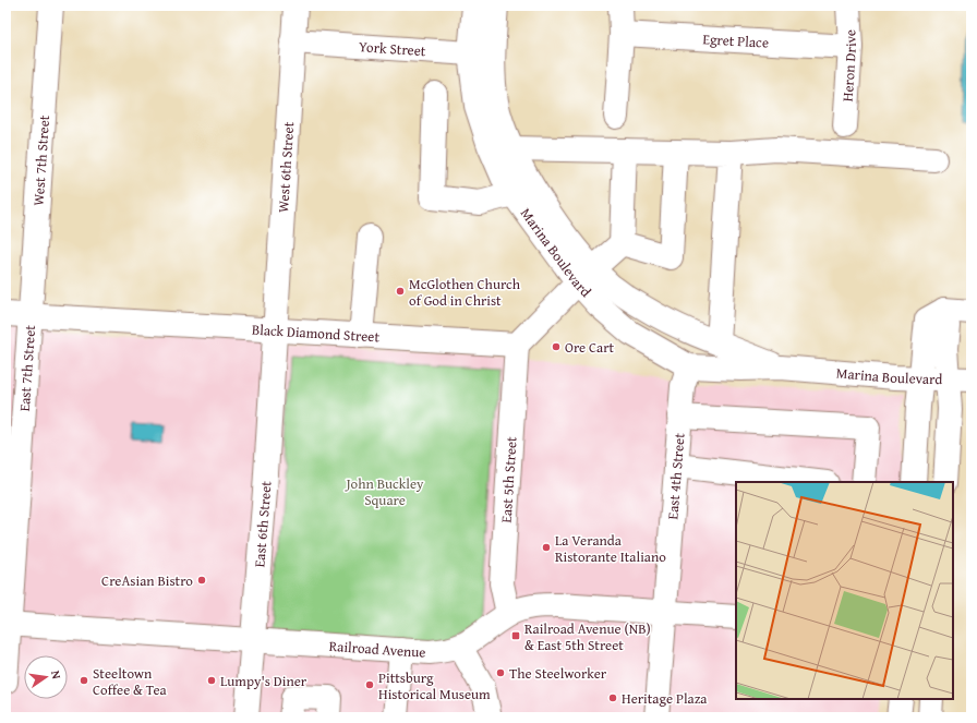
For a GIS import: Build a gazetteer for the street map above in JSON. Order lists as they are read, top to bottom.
{
  "streets": {
    "street": [
      "Egret Place",
      "York Street",
      "Heron Drive",
      "West 7th Street",
      "West 6th Street",
      "Marina Boulevard",
      "Black Diamond Street",
      "East 7th Street",
      "East 4th Street",
      "East 5th Street",
      "East 6th Street",
      "Railroad Avenue"
    ]
  },
  "crossings": [
    ["Egret Place", "Heron Drive"],
    ["York Street", "West 6th Street"],
    ["York Street", "Marina Boulevard"],
    ["West 7th Street", "Black Diamond Street"],
    ["West 7th Street", "East 7th Street"],
    ["West 6th Street", "Black Diamond Street"],
    ["West 6th Street", "East 6th Street"],
    ["Marina Boulevard", "East 4th Street"],
    ["Black Diamond Street", "East 7th Street"],
    ["Black Diamond Street", "East 5th Street"],
    ["Black Diamond Street", "East 6th Street"],
    ["East 7th Street", "Railroad Avenue"],
    ["East 4th Street", "Railroad Avenue"],
    ["East 5th Street", "Railroad Avenue"],
    ["East 6th Street", "Railroad Avenue"]
  ],
  "parks": ["John Buckley Square"],
  "places": {
    "other": [
      "McGlothen Church of God in Christ",
      "Ore Cart",
      "La Veranda Ristorante Italiano",
      "CreAsian Bistro",
      "The Steelworker",
      "Steeltown Coffee & Tea",
      "Lumpy's Diner",
      "Pittsburg Historical Museum",
      "Heritage Plaza"
    ],
    "transit": ["Railroad Avenue (NB) & East 5th Street"]
  },
  "north": "right"
}
